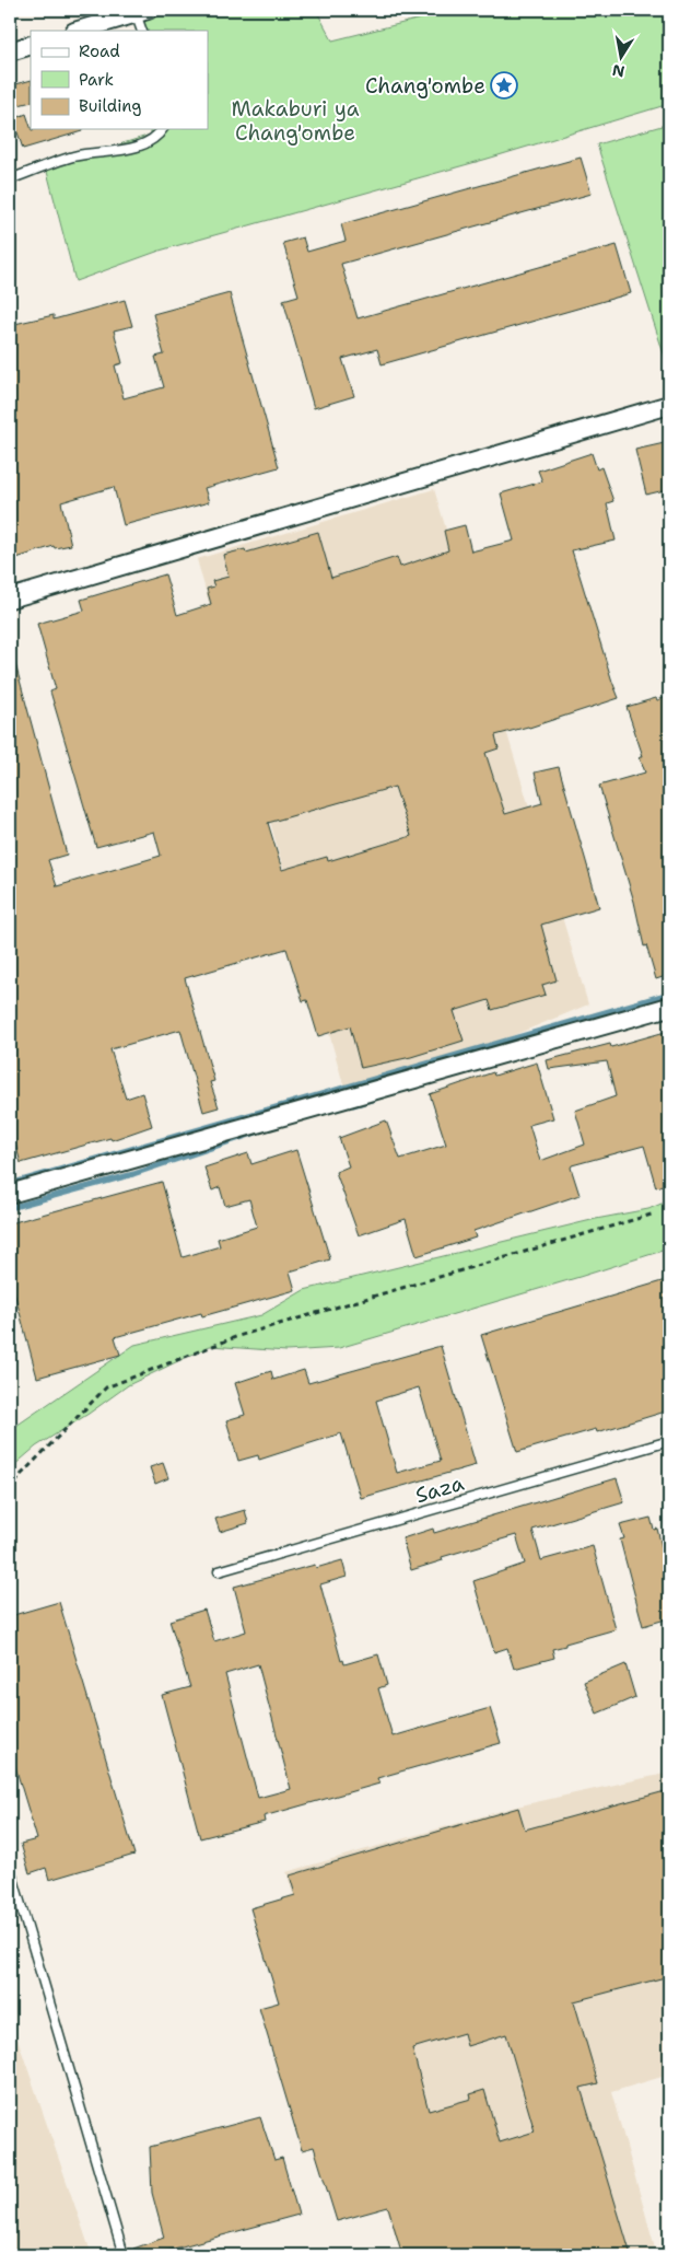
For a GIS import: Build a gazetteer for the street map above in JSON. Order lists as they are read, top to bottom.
{
  "streets": {
    "lane": ["Saza"]
  },
  "parks": ["Makaburi ya Chang'ombe"],
  "places": {
    "place": ["Chang'ombe"]
  },
  "legend": ["Road", "Park", "Building"],
  "north": "bottom"
}
